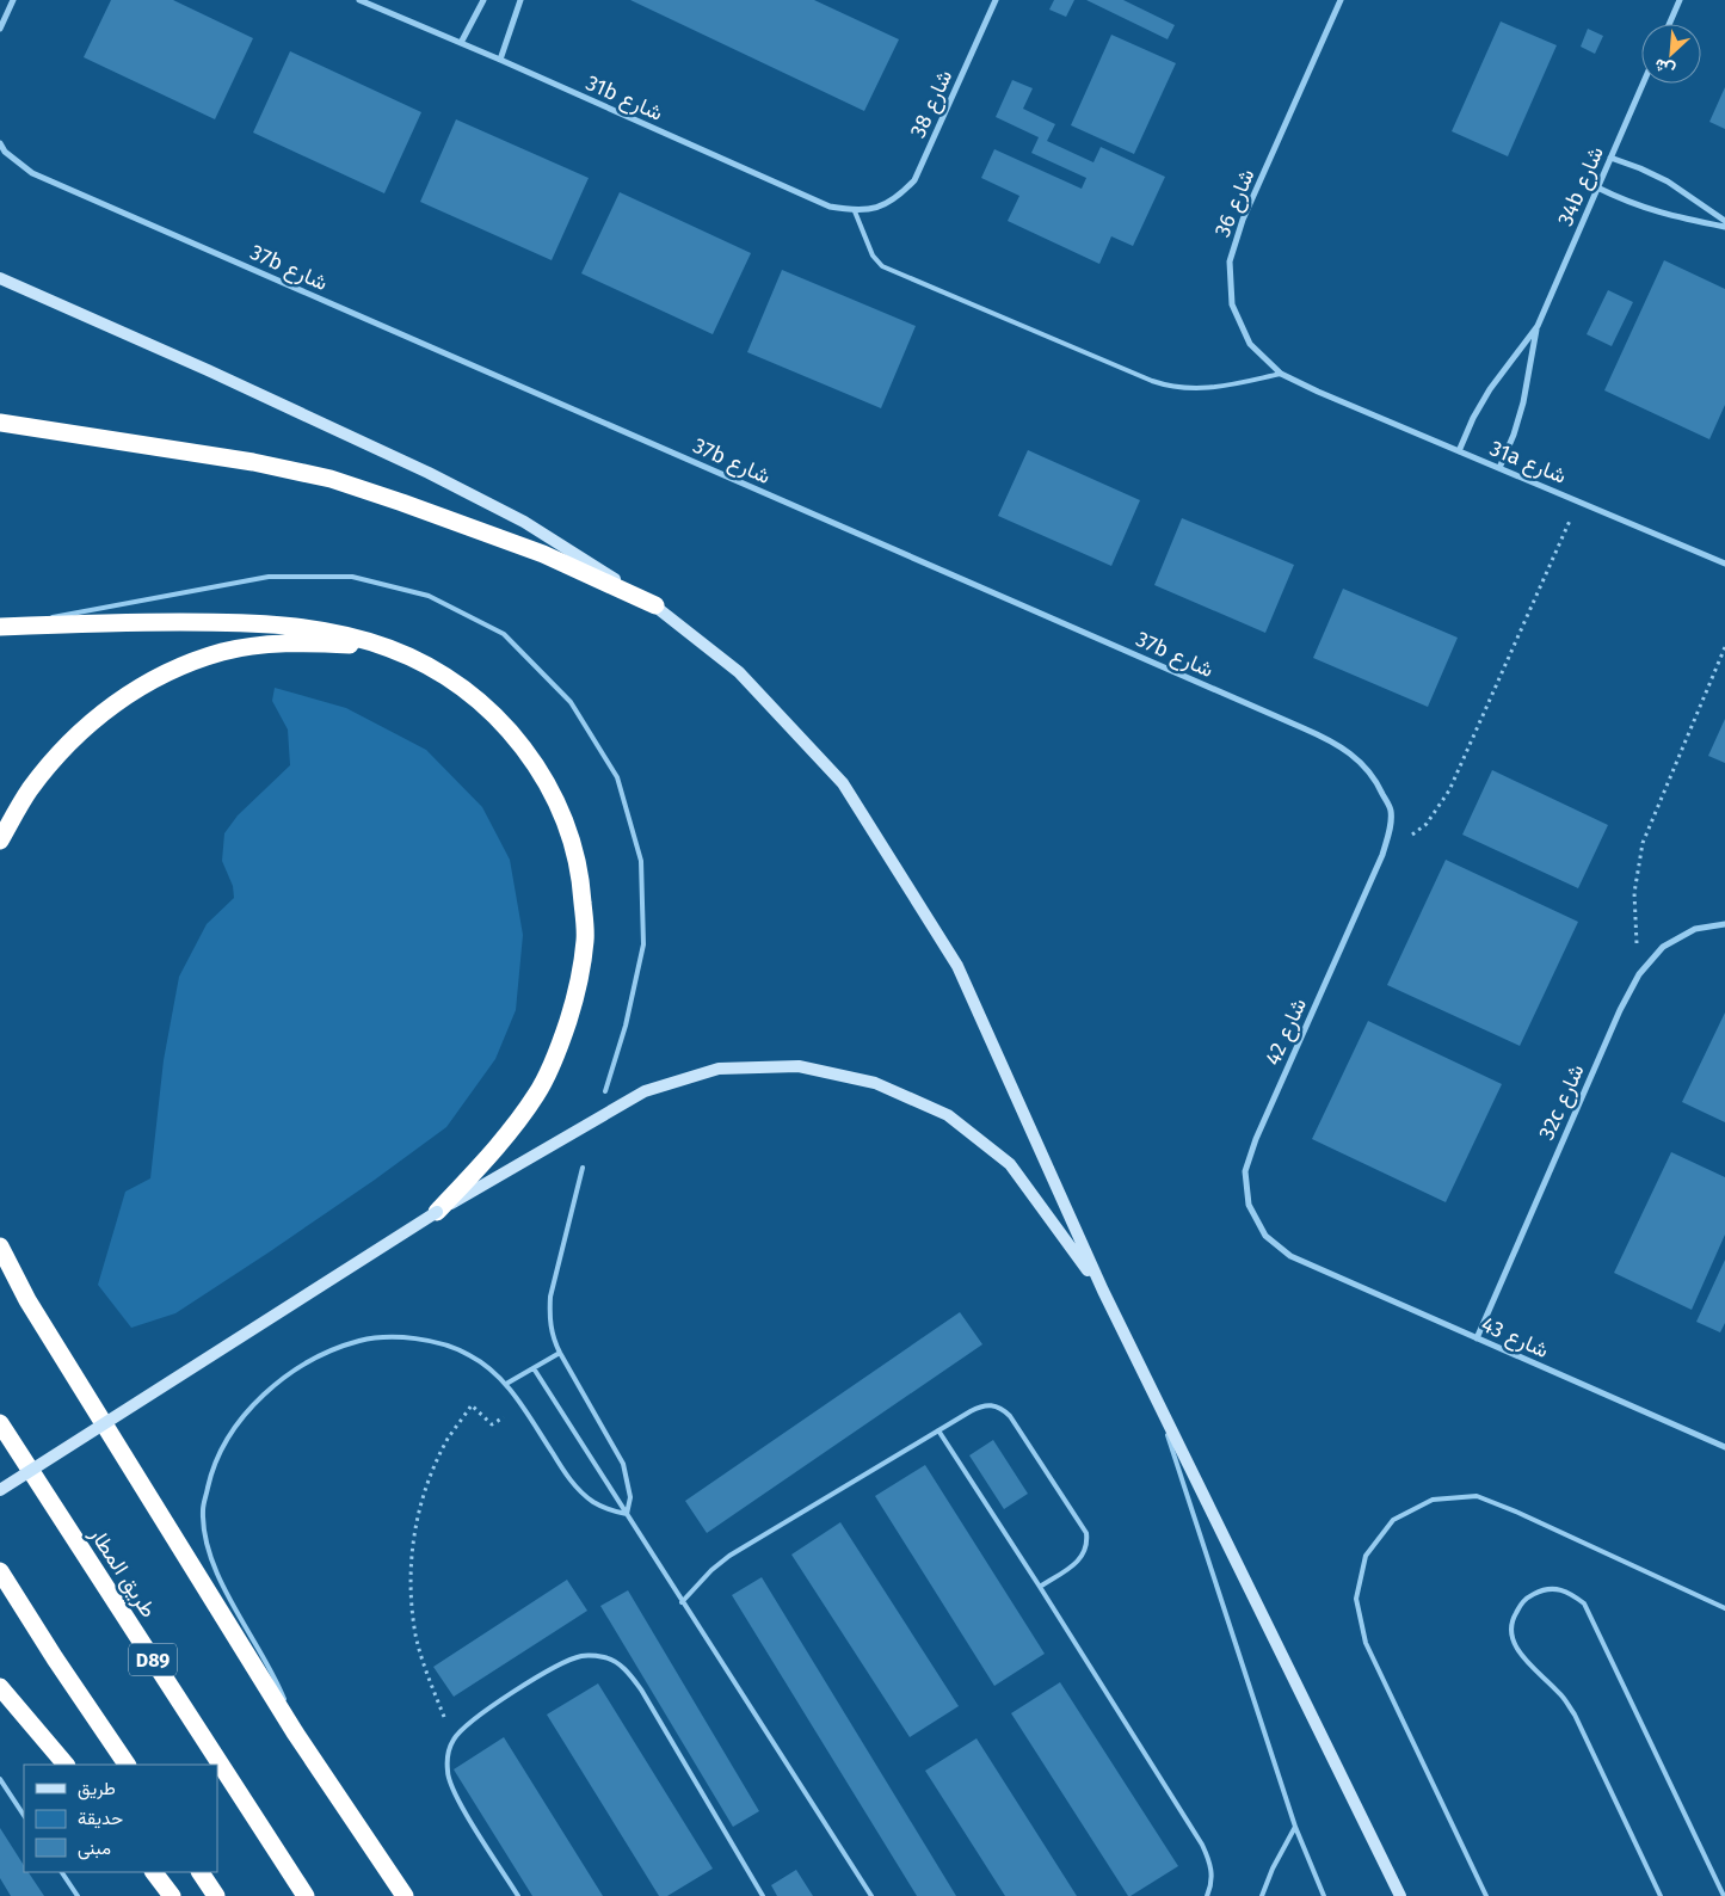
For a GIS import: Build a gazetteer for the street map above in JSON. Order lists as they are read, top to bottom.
{
  "streets": {
    "highway": ["طريق المطار", "D89"],
    "street": [
      "31b شارع",
      "شارع 38",
      "34b شارع",
      "شارع 36",
      "37b شارع",
      "31a شارع",
      "شارع 42",
      "32c شارع",
      "شارع 43"
    ]
  },
  "crossings": [
    ["31b شارع", "شارع 38"],
    ["شارع 36", "31a شارع"],
    ["37b شارع", "شارع 42"],
    ["شارع 42", "شارع 43"],
    ["32c شارع", "شارع 43"]
  ],
  "legend": ["طريق", "حديقة", "مبنى"],
  "north": "bottom left"
}
